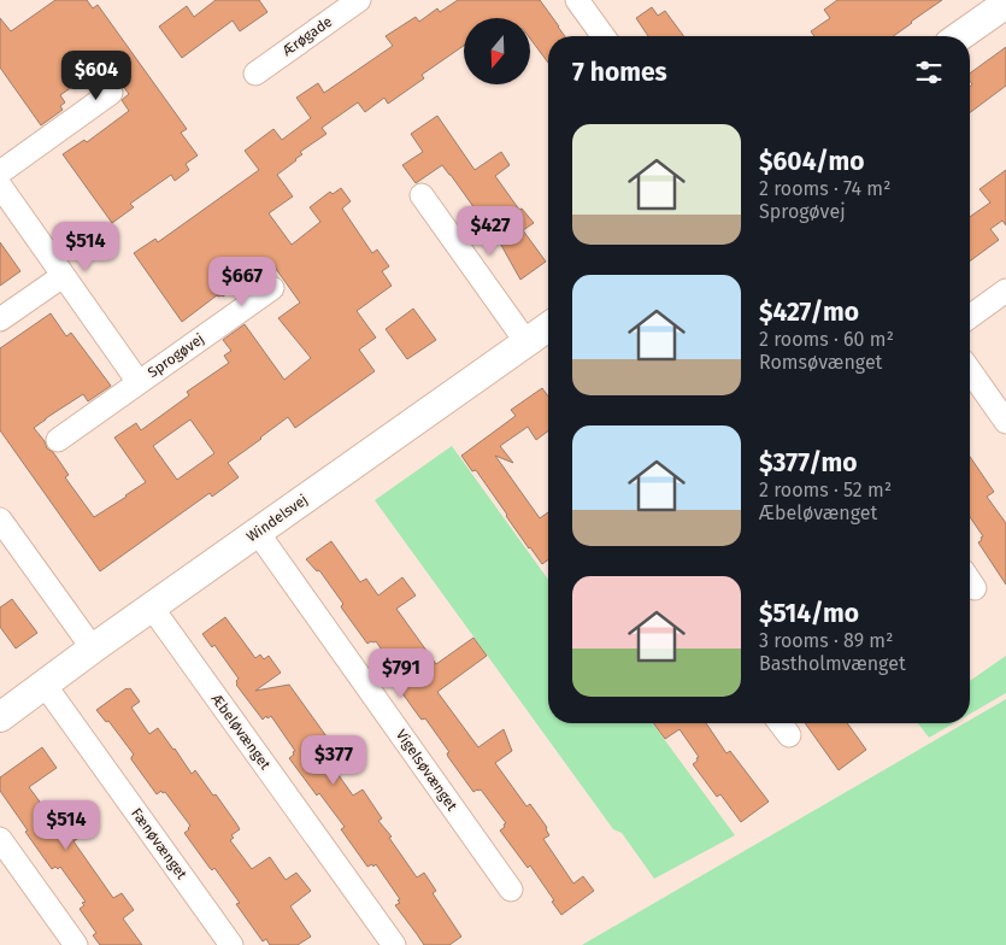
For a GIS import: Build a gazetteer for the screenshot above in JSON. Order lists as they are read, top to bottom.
{
  "streets": {
    "street": [
      "Ærøgade",
      "Sprogøvej",
      "Windelsvej",
      "Æbeløvænget",
      "Vigelsøvænget",
      "Fænøvænget"
    ]
  },
  "crossings": [
    ["Windelsvej", "Æbeløvænget"],
    ["Windelsvej", "Vigelsøvænget"],
    ["Windelsvej", "Fænøvænget"]
  ],
  "north": "bottom",
  "page": {
    "heading": "7 homes",
    "price": [
      "$604",
      "$427",
      "$514",
      "$667",
      "$791",
      "$377",
      "$514"
    ],
    "list": [
      {
        "name": "$604/mo",
        "note": "2 rooms · 74 m² · Sprogøvej"
      },
      {
        "name": "$427/mo",
        "note": "2 rooms · 60 m² · Romsøvænget"
      },
      {
        "name": "$377/mo",
        "note": "2 rooms · 52 m² · Æbeløvænget"
      },
      {
        "name": "$514/mo",
        "note": "3 rooms · 89 m² · Bastholmvænget"
      }
    ]
  }
}
